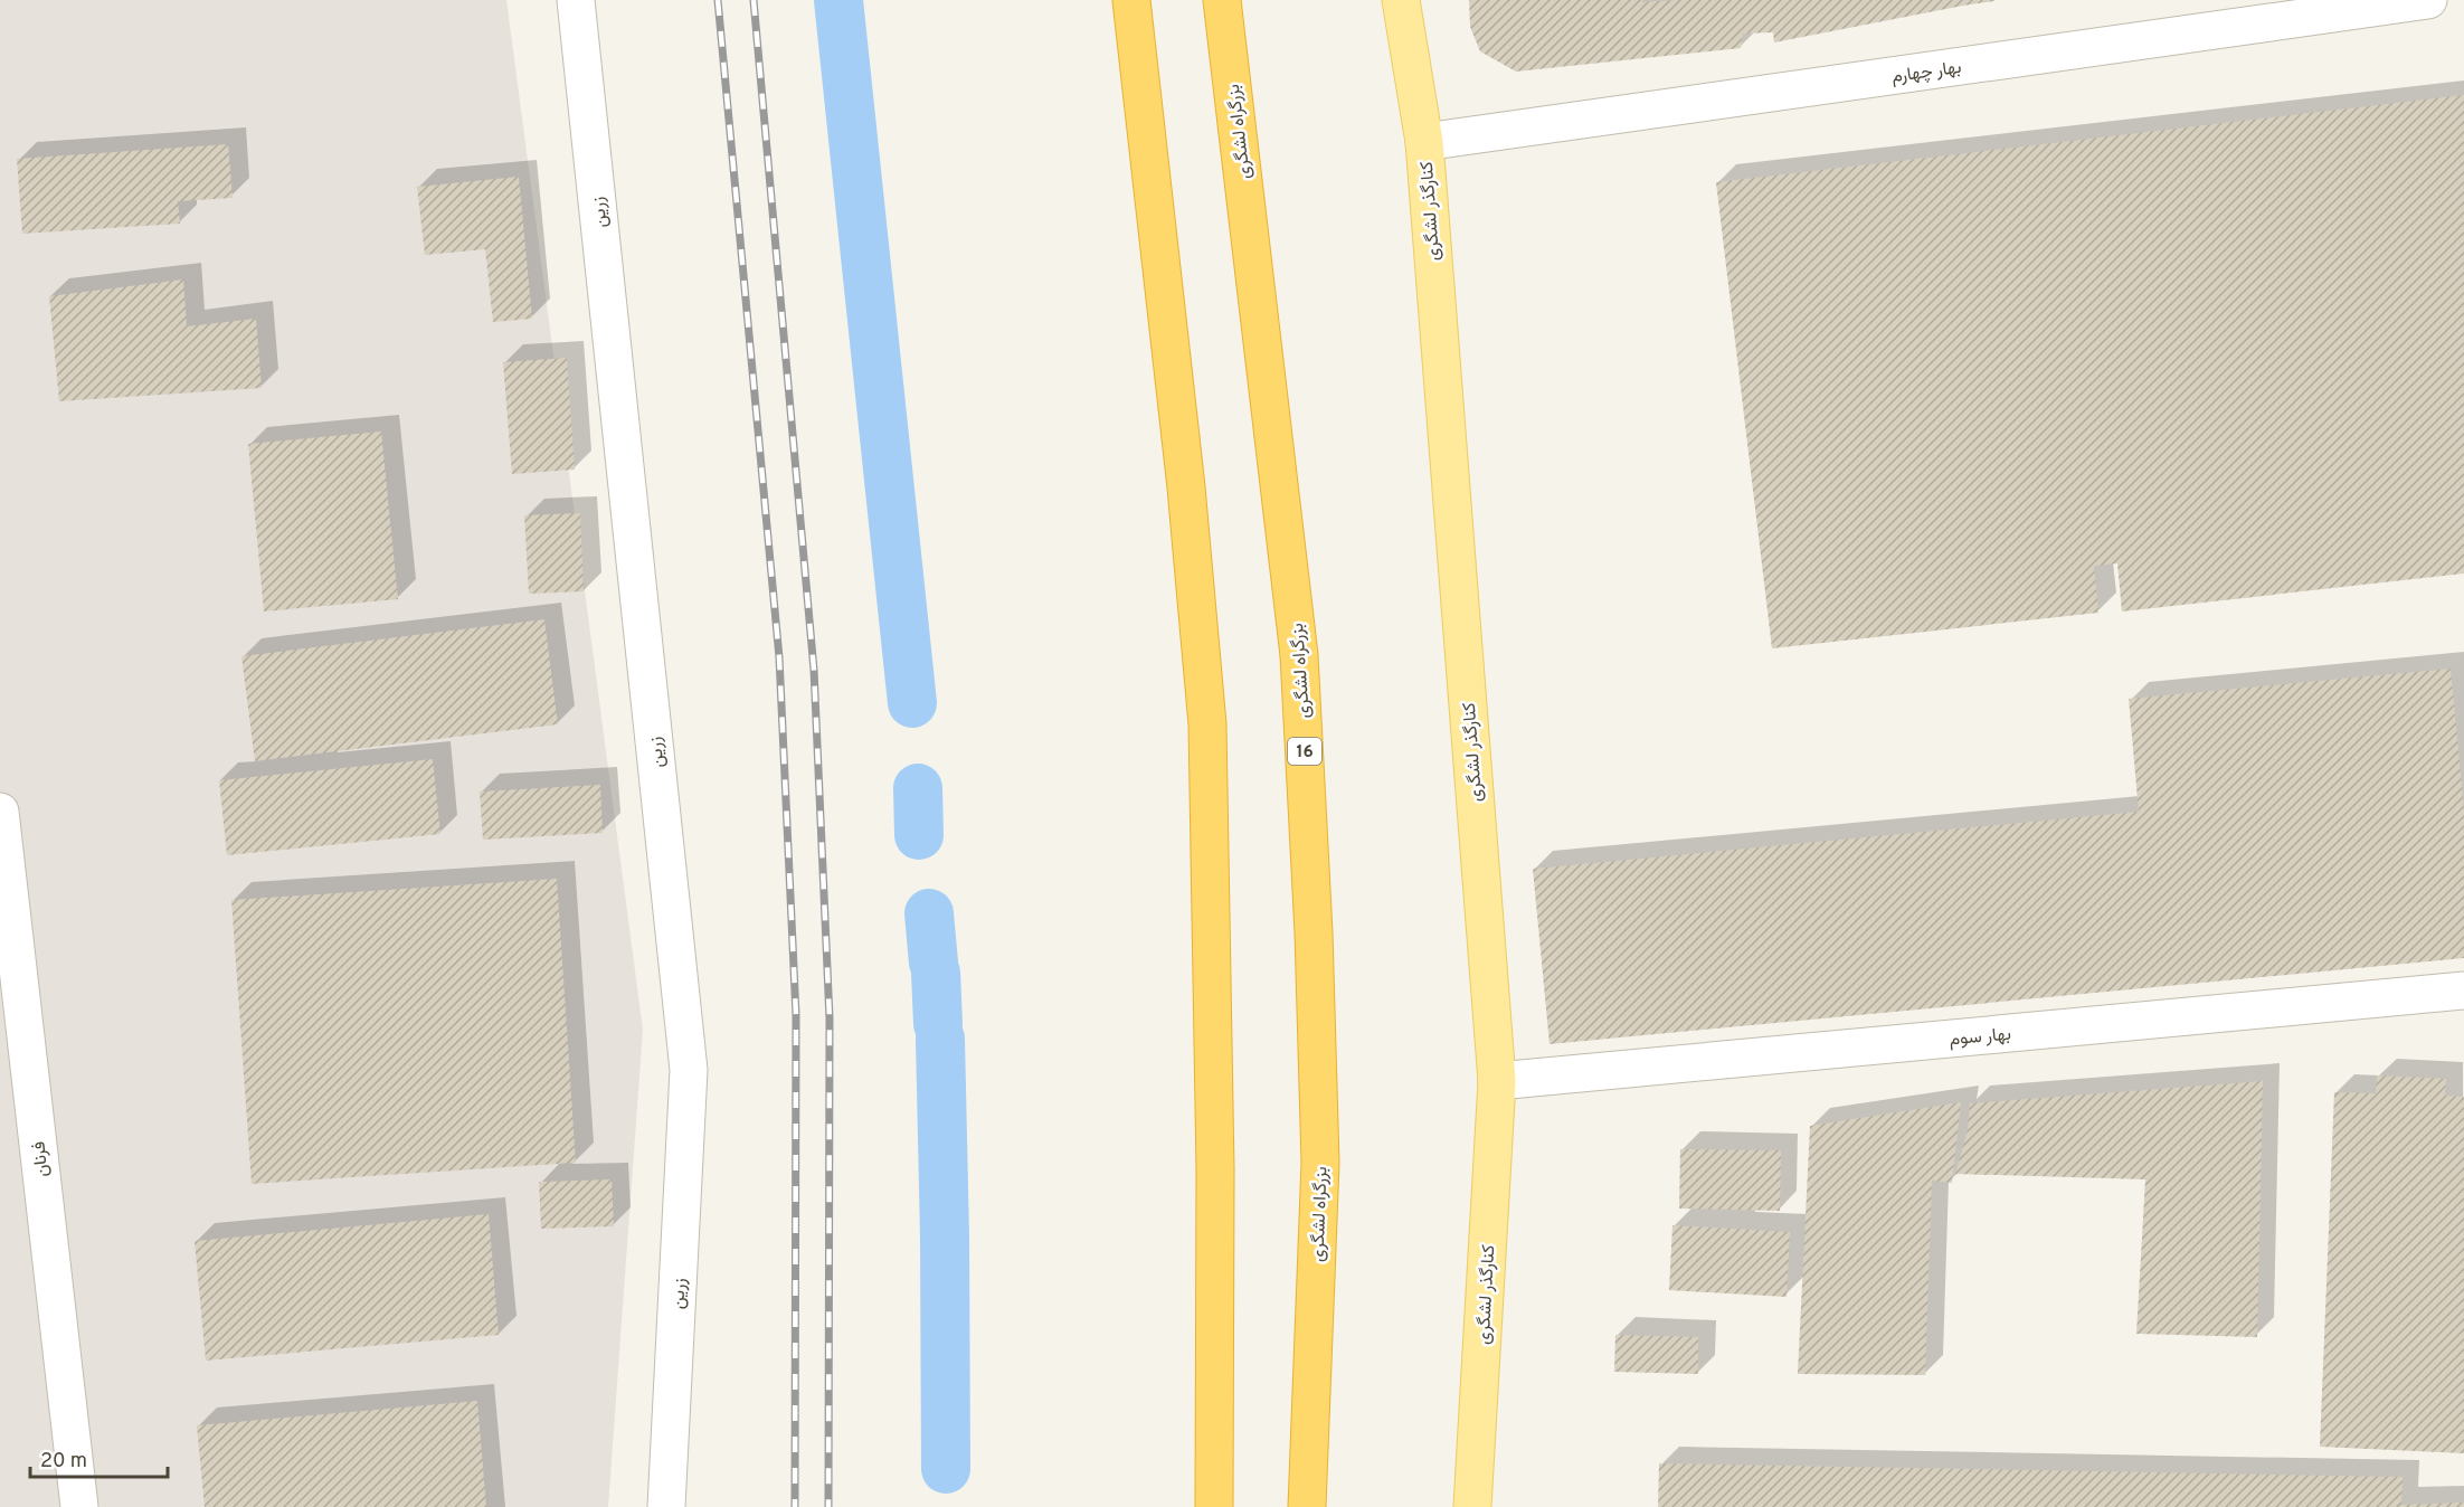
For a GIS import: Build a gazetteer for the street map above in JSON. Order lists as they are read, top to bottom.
{
  "streets": {
    "highway": ["بزرگراه لشگری", "16"],
    "main road": ["کنارگذر لشگری"],
    "street": [
      "بهار چهارم",
      "زرین",
      "بهار سوم",
      "فرنان"
    ]
  },
  "crossings": [
    ["بهار چهارم", "کنارگذر لشگری"],
    ["کنارگذر لشگری", "بهار سوم"]
  ],
  "scale_bar": "20 m"
}
